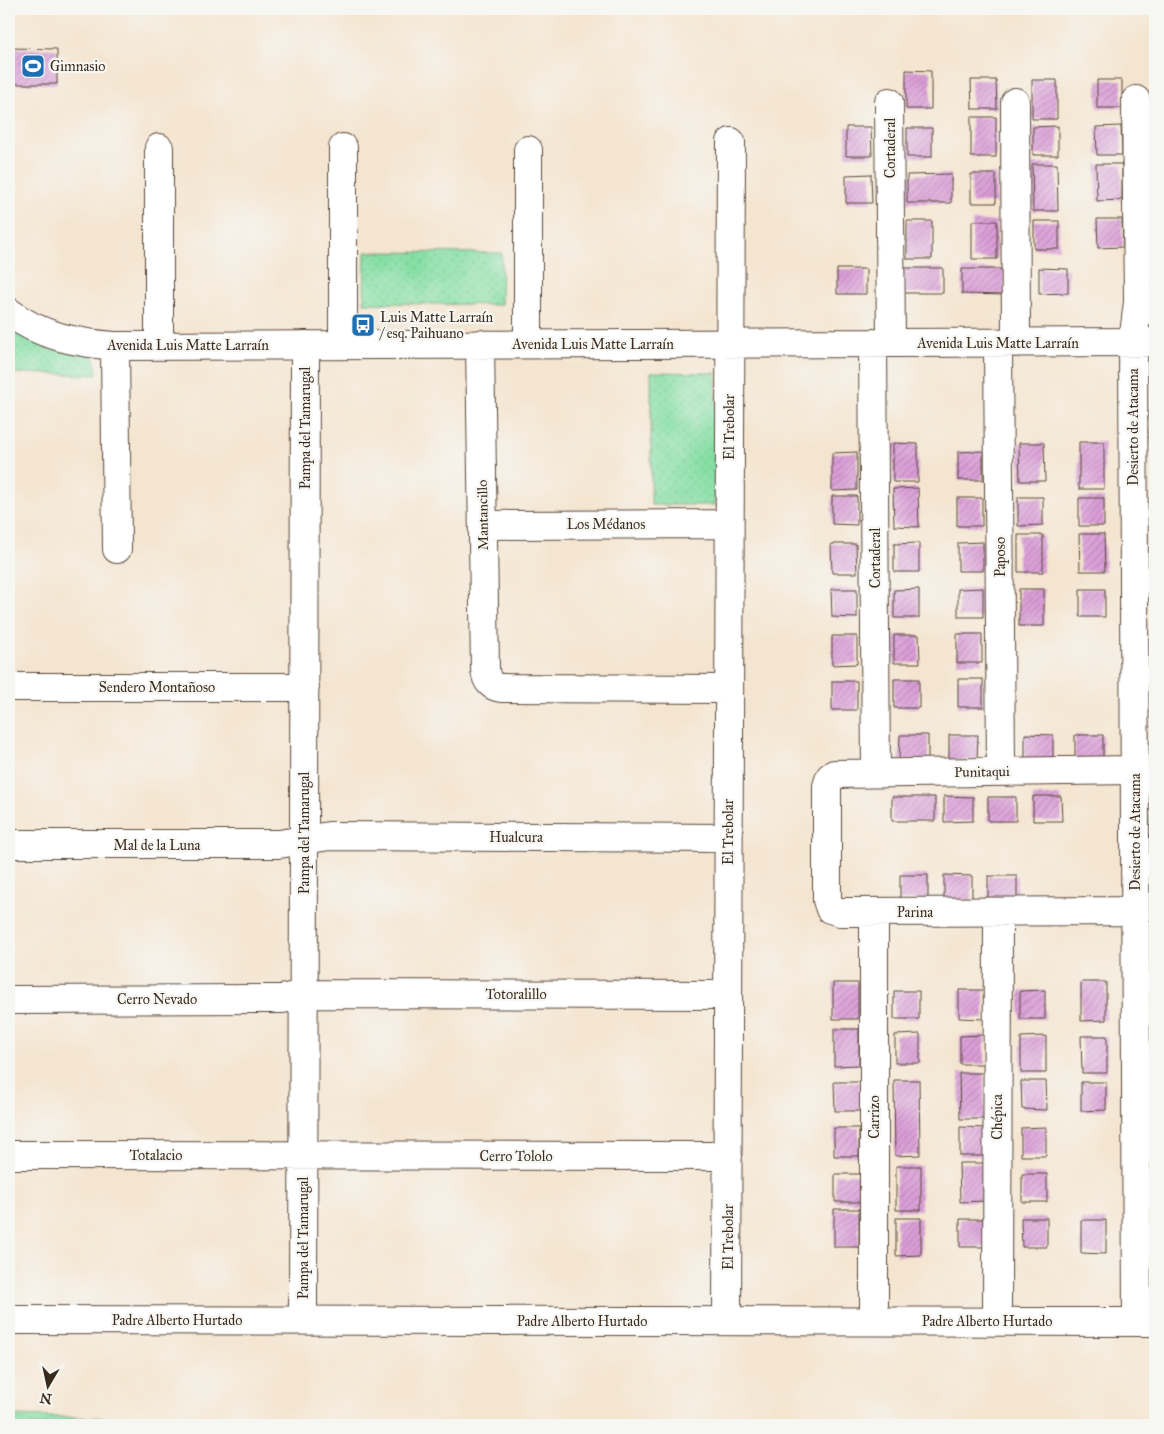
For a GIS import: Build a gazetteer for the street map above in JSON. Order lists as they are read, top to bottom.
{
  "streets": {
    "street": [
      "Cortaderal",
      "Avenida Luis Matte Larraín",
      "El Trebolar",
      "Desierto de Atacama",
      "Pampa del Tamarugal",
      "Mantancillo",
      "Los Médanos",
      "Paposo",
      "Sendero Montañoso",
      "Punitaqui",
      "Hualcura",
      "Mal de la Luna",
      "Parina",
      "Totoralillo",
      "Cerro Nevado",
      "Carrizo",
      "Chépica",
      "Totalacio",
      "Cerro Tololo",
      "Padre Alberto Hurtado"
    ]
  },
  "crossings": [
    ["Cortaderal", "Avenida Luis Matte Larraín"],
    ["Cortaderal", "Punitaqui"],
    ["Avenida Luis Matte Larraín", "El Trebolar"],
    ["Avenida Luis Matte Larraín", "Desierto de Atacama"],
    ["Avenida Luis Matte Larraín", "Pampa del Tamarugal"],
    ["Avenida Luis Matte Larraín", "Mantancillo"],
    ["Avenida Luis Matte Larraín", "Paposo"],
    ["El Trebolar", "Mantancillo"],
    ["El Trebolar", "Los Médanos"],
    ["El Trebolar", "Hualcura"],
    ["El Trebolar", "Totoralillo"],
    ["El Trebolar", "Cerro Tololo"],
    ["El Trebolar", "Padre Alberto Hurtado"],
    ["Desierto de Atacama", "Punitaqui"],
    ["Desierto de Atacama", "Parina"],
    ["Desierto de Atacama", "Padre Alberto Hurtado"],
    ["Pampa del Tamarugal", "Sendero Montañoso"],
    ["Pampa del Tamarugal", "Hualcura"],
    ["Pampa del Tamarugal", "Mal de la Luna"],
    ["Pampa del Tamarugal", "Totoralillo"],
    ["Pampa del Tamarugal", "Cerro Nevado"],
    ["Pampa del Tamarugal", "Totalacio"],
    ["Pampa del Tamarugal", "Cerro Tololo"],
    ["Pampa del Tamarugal", "Padre Alberto Hurtado"],
    ["Mantancillo", "Los Médanos"],
    ["Paposo", "Punitaqui"],
    ["Punitaqui", "Parina"],
    ["Hualcura", "Mal de la Luna"],
    ["Parina", "Carrizo"],
    ["Parina", "Chépica"],
    ["Totoralillo", "Cerro Nevado"],
    ["Carrizo", "Padre Alberto Hurtado"],
    ["Chépica", "Padre Alberto Hurtado"],
    ["Totalacio", "Cerro Tololo"]
  ],
  "places": {
    "sports": ["Gimnasio"],
    "bus stop": ["Luis Matte Larraín / esq. Paihuano"]
  },
  "north": "bottom"
}
